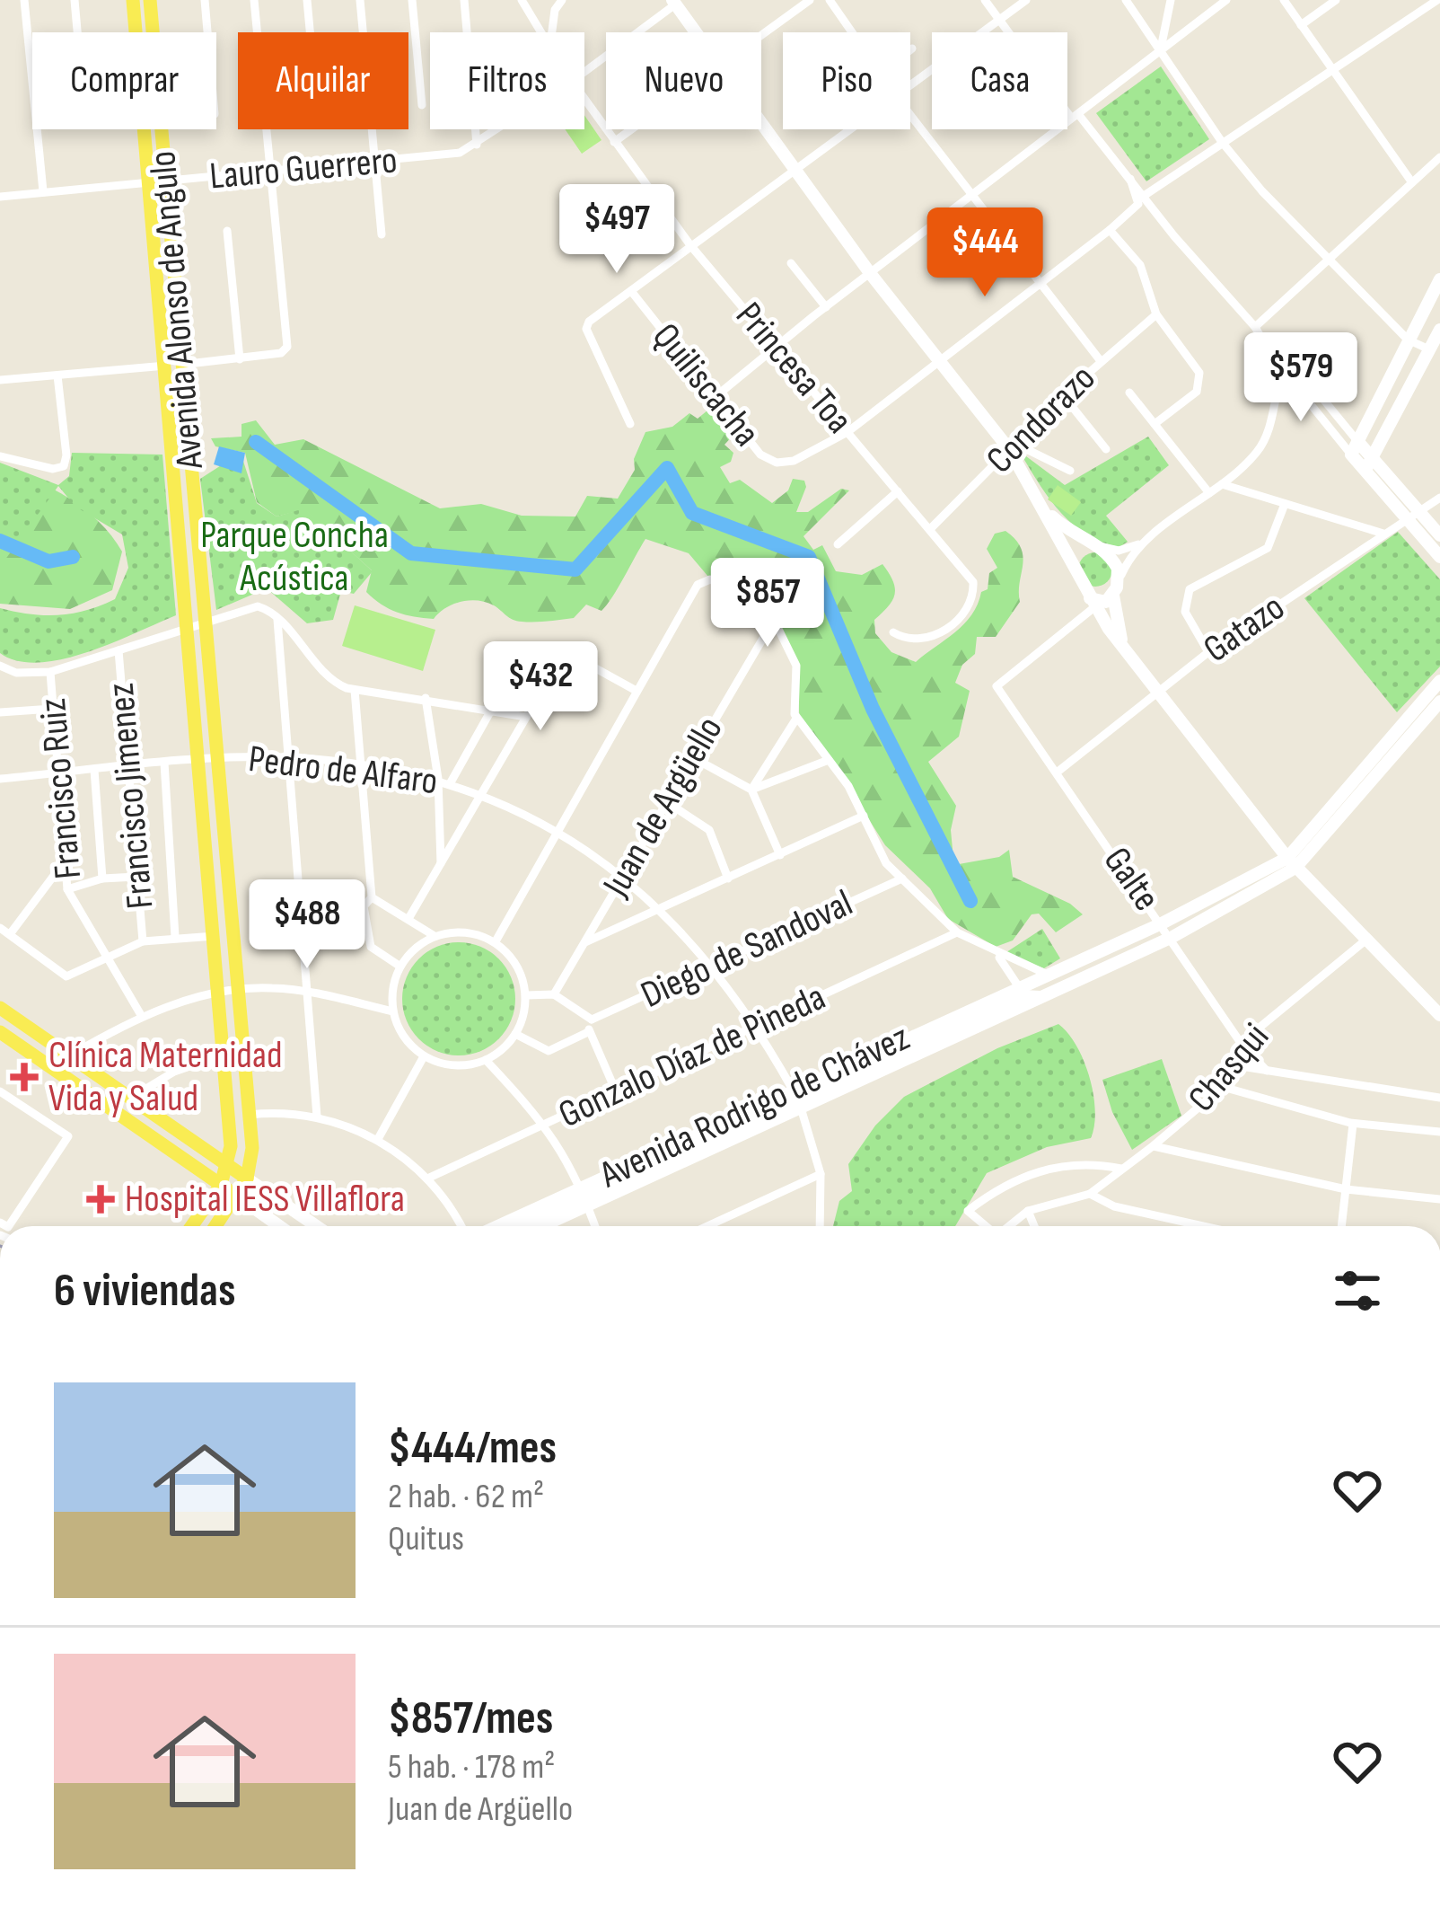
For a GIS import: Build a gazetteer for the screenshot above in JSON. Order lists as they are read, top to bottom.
{
  "streets": {
    "main road": ["Avenida Alonso de Angulo"],
    "street": [
      "Lauro Guerrero",
      "Princesa Toa",
      "Quiliscacha",
      "Condorazo",
      "Gatazo",
      "Pedro de Alfaro",
      "Francisco Ruiz",
      "Francisco Jimenez",
      "Juan de Argüello",
      "Galte",
      "Diego de Sandoval",
      "Gonzalo Díaz de Pineda",
      "Chasqui",
      "Avenida Rodrigo de Chávez"
    ]
  },
  "crossings": [
    ["Lauro Guerrero", "Avenida Alonso de Angulo"],
    ["Avenida Alonso de Angulo", "Pedro de Alfaro"],
    ["Princesa Toa", "Quiliscacha"],
    ["Princesa Toa", "Condorazo"],
    ["Gatazo", "Galte"],
    ["Pedro de Alfaro", "Francisco Ruiz"],
    ["Pedro de Alfaro", "Francisco Jimenez"],
    ["Pedro de Alfaro", "Juan de Argüello"],
    ["Pedro de Alfaro", "Diego de Sandoval"],
    ["Pedro de Alfaro", "Gonzalo Díaz de Pineda"],
    ["Pedro de Alfaro", "Avenida Rodrigo de Chávez"],
    ["Galte", "Chasqui"],
    ["Galte", "Avenida Rodrigo de Chávez"]
  ],
  "parks": ["Parque Concha Acústica"],
  "places": {
    "health": ["Clínica Maternidad Vida y Salud", "Hospital IESS Villaflora"]
  },
  "page": {
    "chip": [
      "Comprar",
      "Alquilar",
      "Filtros",
      "Nuevo",
      "Piso",
      "Casa"
    ],
    "price": [
      "$497",
      "$444",
      "$579",
      "$857",
      "$432",
      "$488"
    ],
    "heading": "6 viviendas",
    "list": [
      {
        "name": "$444/mes",
        "note": "2 hab. · 62 m² · Quitus"
      },
      {
        "name": "$857/mes",
        "note": "5 hab. · 178 m² · Juan de Argüello"
      }
    ]
  }
}
